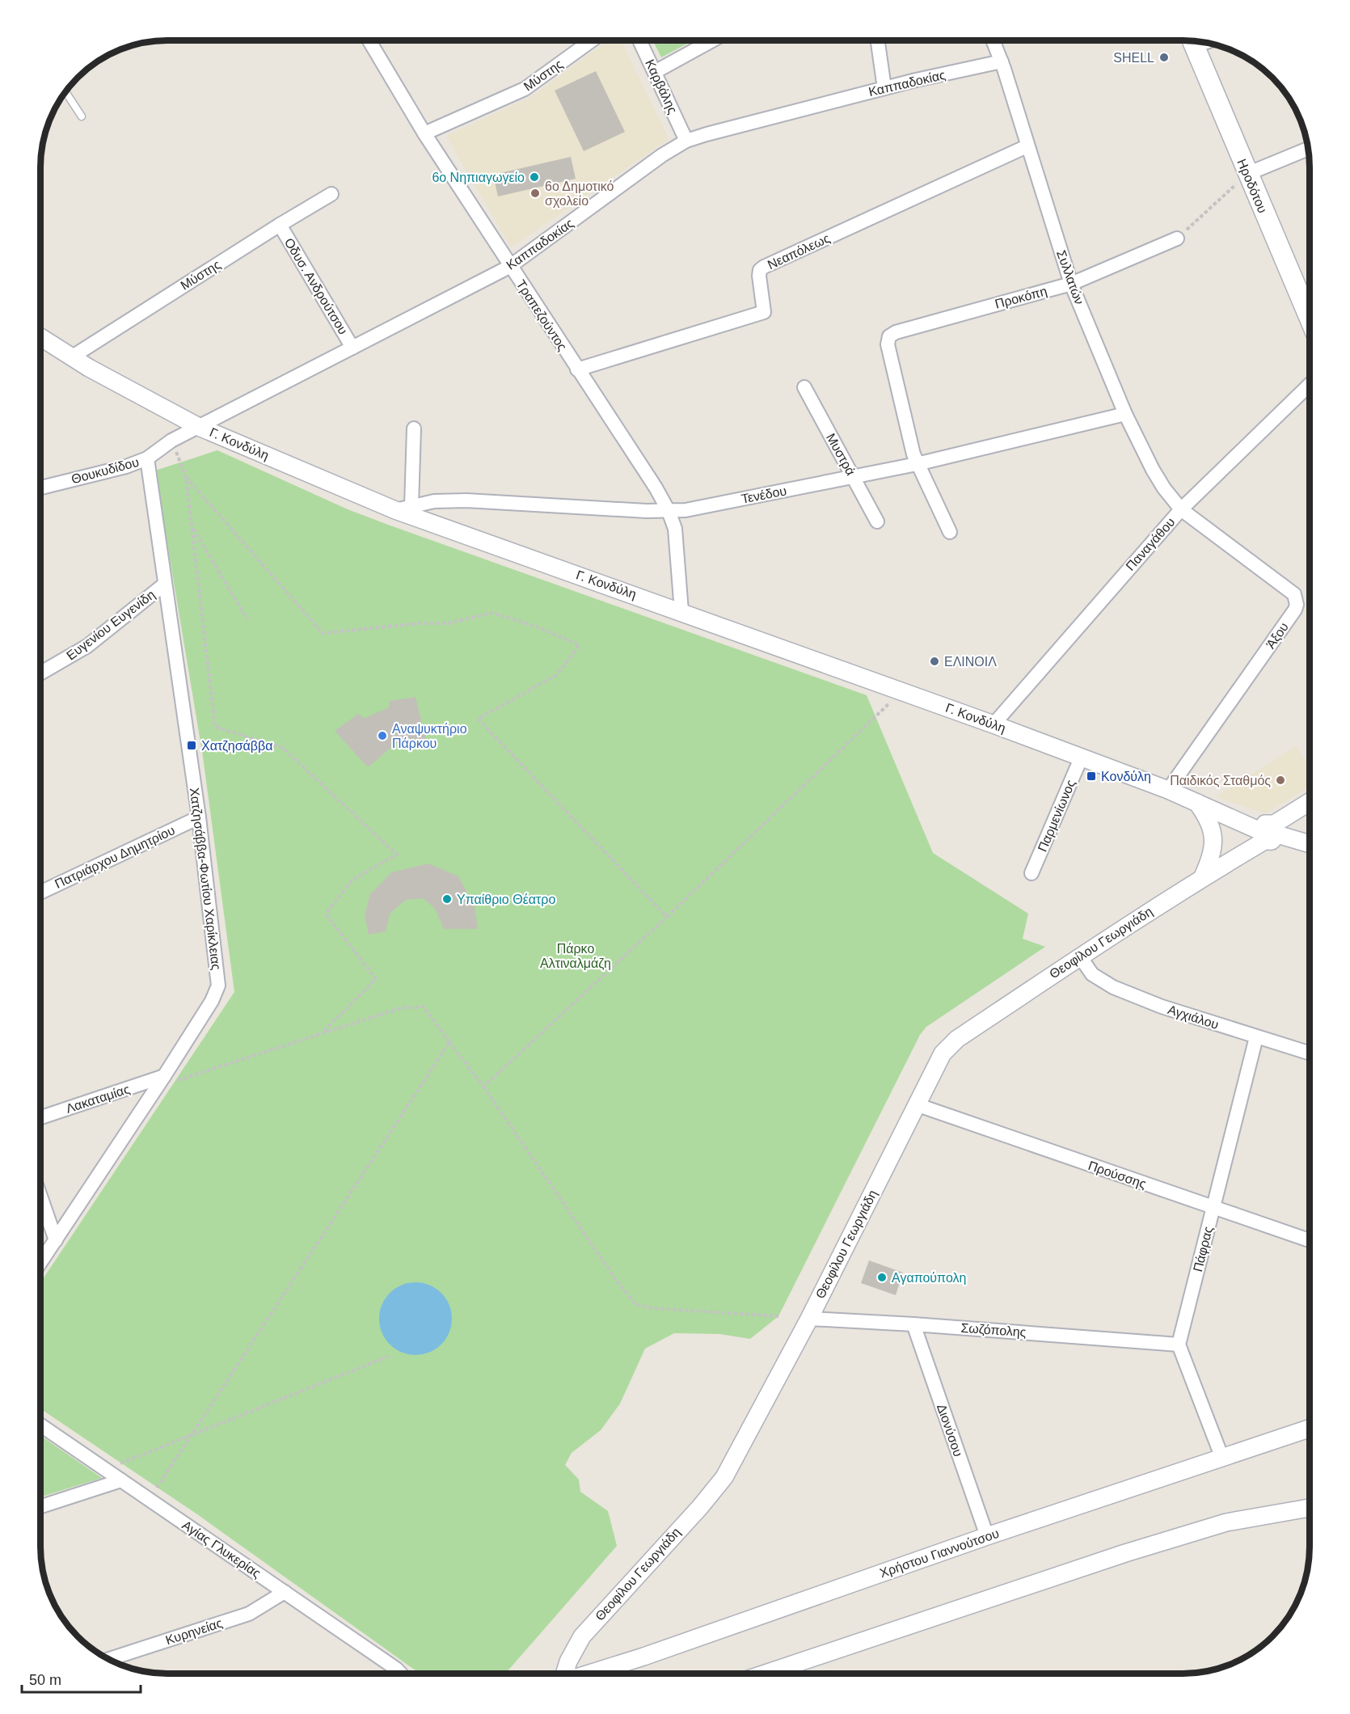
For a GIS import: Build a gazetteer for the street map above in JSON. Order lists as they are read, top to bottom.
{
  "streets": {
    "main road": ["Ηροδότου"],
    "street": [
      "Μύστης",
      "Καππαδοκίας",
      "Καρβάλης",
      "Νεαπόλεως",
      "Συλλατών",
      "Οδυσ. Ανδρούτσου",
      "Προκόπη",
      "Τραπεζούντος",
      "Γ. Κονδύλη",
      "Μυστρά",
      "Θουκυδίδου",
      "Τενέδου",
      "Παναγάθου",
      "Ευγενίου Ευγενίδη",
      "Άξου",
      "Παρμενίωνος",
      "Πατριάρχου Δημητρίου",
      "Χατζησάββα-Φωτίου Χαρίκλειας",
      "Θεοφίλου Γεωργιάδη",
      "Αγχιάλου",
      "Λακαταμίας",
      "Προύσσης",
      "Πάφρας",
      "Σωζόπολης",
      "Διονύσου",
      "Αγίας Γλυκερίας",
      "Χρήστου Γιαννούτσου",
      "Κυρηνείας"
    ]
  },
  "crossings": [
    ["Μύστης", "Οδυσ. Ανδρούτσου"],
    ["Μύστης", "Τραπεζούντος"],
    ["Μύστης", "Γ. Κονδύλη"],
    ["Καππαδοκίας", "Καρβάλης"],
    ["Καππαδοκίας", "Συλλατών"],
    ["Καππαδοκίας", "Οδυσ. Ανδρούτσου"],
    ["Καππαδοκίας", "Τραπεζούντος"],
    ["Καππαδοκίας", "Γ. Κονδύλη"],
    ["Καππαδοκίας", "Θουκυδίδου"],
    ["Νεαπόλεως", "Συλλατών"],
    ["Νεαπόλεως", "Τραπεζούντος"],
    ["Συλλατών", "Προκόπη"],
    ["Συλλατών", "Τενέδου"],
    ["Συλλατών", "Παναγάθου"],
    ["Συλλατών", "Άξου"],
    ["Προκόπη", "Τενέδου"],
    ["Τραπεζούντος", "Γ. Κονδύλη"],
    ["Τραπεζούντος", "Τενέδου"],
    ["Γ. Κονδύλη", "Θουκυδίδου"],
    ["Γ. Κονδύλη", "Τενέδου"],
    ["Γ. Κονδύλη", "Παναγάθου"],
    ["Γ. Κονδύλη", "Άξου"],
    ["Γ. Κονδύλη", "Παρμενίωνος"],
    ["Γ. Κονδύλη", "Θεοφίλου Γεωργιάδη"],
    ["Μυστρά", "Τενέδου"],
    ["Θουκυδίδου", "Χατζησάββα-Φωτίου Χαρίκλειας"],
    ["Παναγάθου", "Άξου"],
    ["Ευγενίου Ευγενίδη", "Χατζησάββα-Φωτίου Χαρίκλειας"],
    ["Πατριάρχου Δημητρίου", "Χατζησάββα-Φωτίου Χαρίκλειας"],
    ["Χατζησάββα-Φωτίου Χαρίκλειας", "Λακαταμίας"],
    ["Θεοφίλου Γεωργιάδη", "Αγχιάλου"],
    ["Θεοφίλου Γεωργιάδη", "Προύσσης"],
    ["Θεοφίλου Γεωργιάδη", "Σωζόπολης"],
    ["Αγχιάλου", "Πάφρας"],
    ["Προύσσης", "Πάφρας"],
    ["Πάφρας", "Σωζόπολης"],
    ["Σωζόπολης", "Διονύσου"],
    ["Διονύσου", "Χρήστου Γιαννούτσου"],
    ["Αγίας Γλυκερίας", "Κυρηνείας"]
  ],
  "parks": ["Πάρκο Αλτιναλμάζη"],
  "places": {
    "other": [
      "SHELL",
      "6ο Νηπιαγωγείο",
      "6ο Δημοτικό σχολείο",
      "ΕΛΙΝΟΙΛ",
      "Αναψυκτήριο Πάρκου",
      "Παιδικός Σταθμός",
      "Υπαίθριο Θέατρο",
      "Αγαπούπολη"
    ],
    "transit": ["Χατζησάββα", "Κονδύλη"]
  },
  "scale_bar": "50 m"
}
